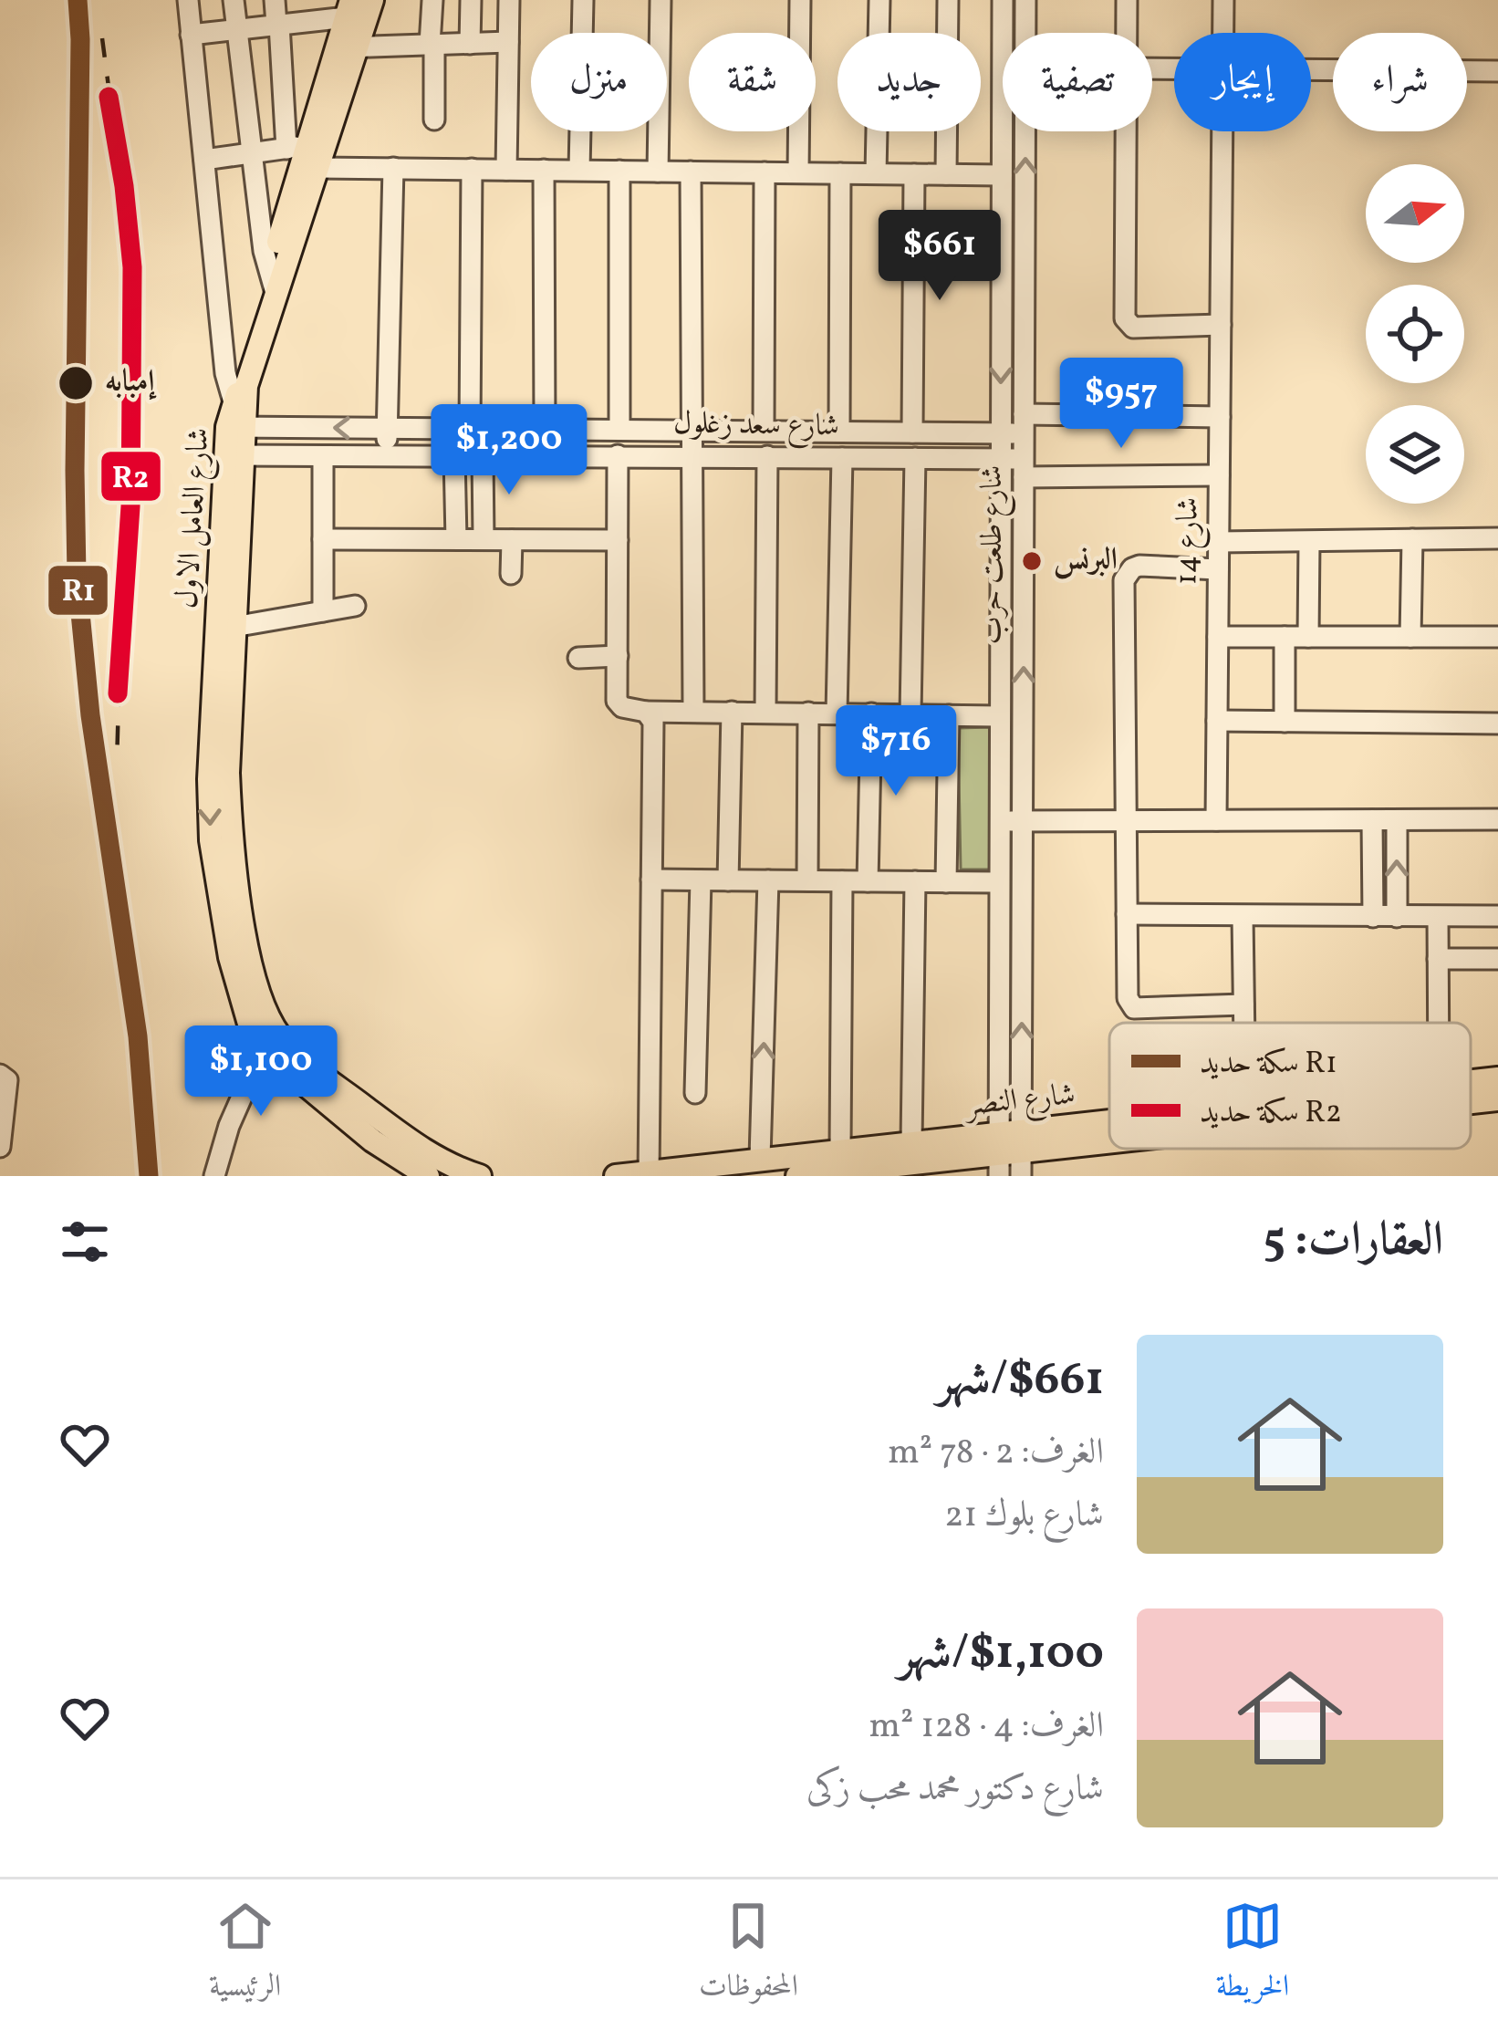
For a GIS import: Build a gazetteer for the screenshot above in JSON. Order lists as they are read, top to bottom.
{
  "streets": {
    "main road": ["شارع العامل الاول", "شارع النصر"],
    "street": ["شارع سعد زغلول", "شارع 14", "شارع طلعت حرب"]
  },
  "crossings": [
    ["شارع سعد زغلول", "شارع العامل الاول"],
    ["شارع سعد زغلول", "شارع 14"],
    ["شارع سعد زغلول", "شارع طلعت حرب"],
    ["شارع طلعت حرب", "شارع النصر"]
  ],
  "places": ["إمبابه", "البرنس"],
  "lines": ["rail line R1", "rail line R2"],
  "legend": ["سكة حديد R1", "سكة حديد R2"],
  "north": "right",
  "page": {
    "chip": [
      "شراء",
      "إيجار",
      "تصفية",
      "جديد",
      "شقة",
      "منزل"
    ],
    "price": [
      "$661",
      "$957",
      "$1,200",
      "$716",
      "$1,100"
    ],
    "heading": "العقارات: 5",
    "list": [
      {
        "name": "$661/شهر",
        "note": "الغرف: 2 · 78 m² · شارع بلوك 21"
      },
      {
        "name": "$1,100/شهر",
        "note": "الغرف: 4 · 128 m² · شارع دكتور محمد محب زكى"
      }
    ],
    "tabs": ["الخريطة", "المحفوظات", "الرئيسية"]
  }
}
